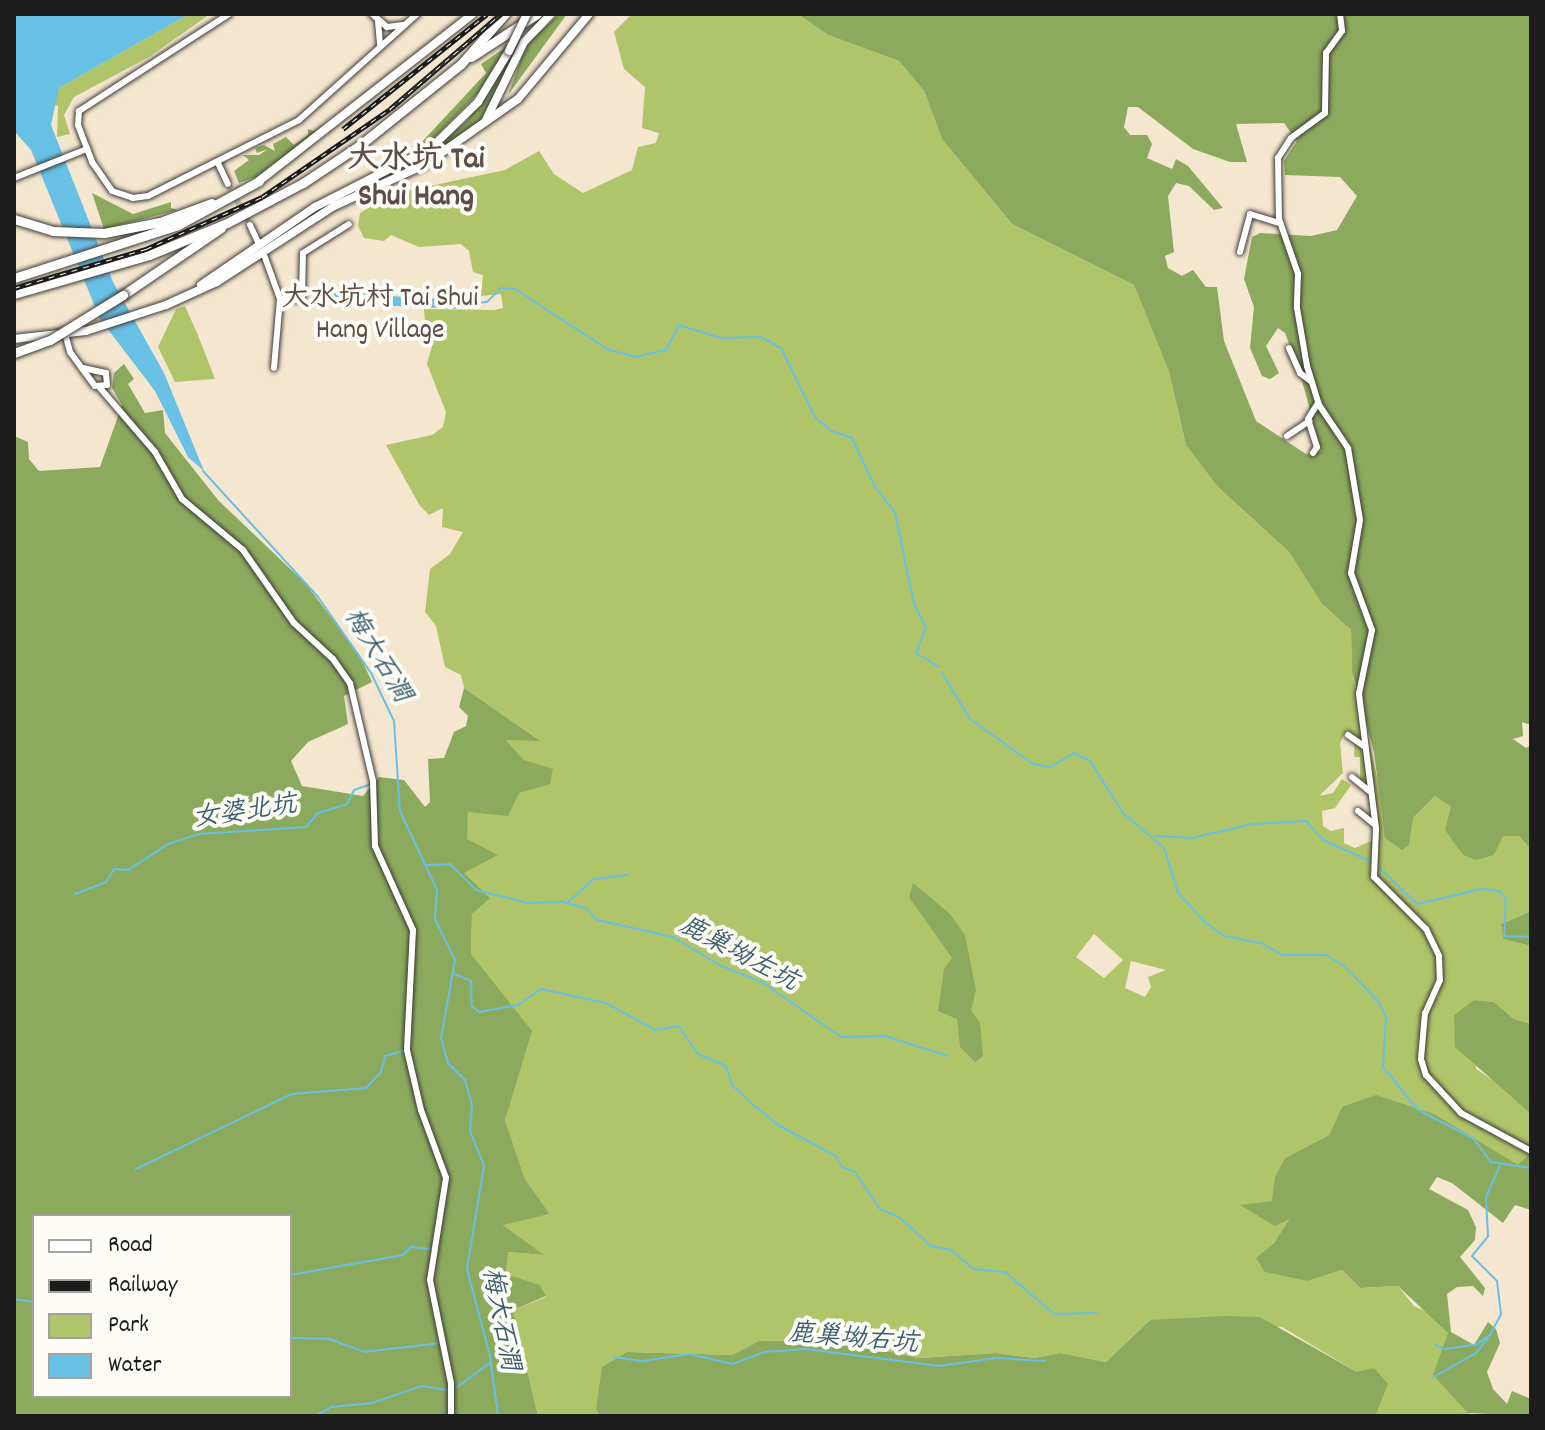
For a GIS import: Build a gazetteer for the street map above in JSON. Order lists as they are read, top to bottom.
{
  "districts": ["大水坑 Tai Shui Hang", "大水坑村 Tai Shui Hang Village"],
  "water": [
    "梅大石澗",
    "女婆北坑",
    "鹿巢坳左坑",
    "鹿巢坳右坑"
  ],
  "legend": [
    "Road",
    "Railway",
    "Park",
    "Water"
  ]
}
